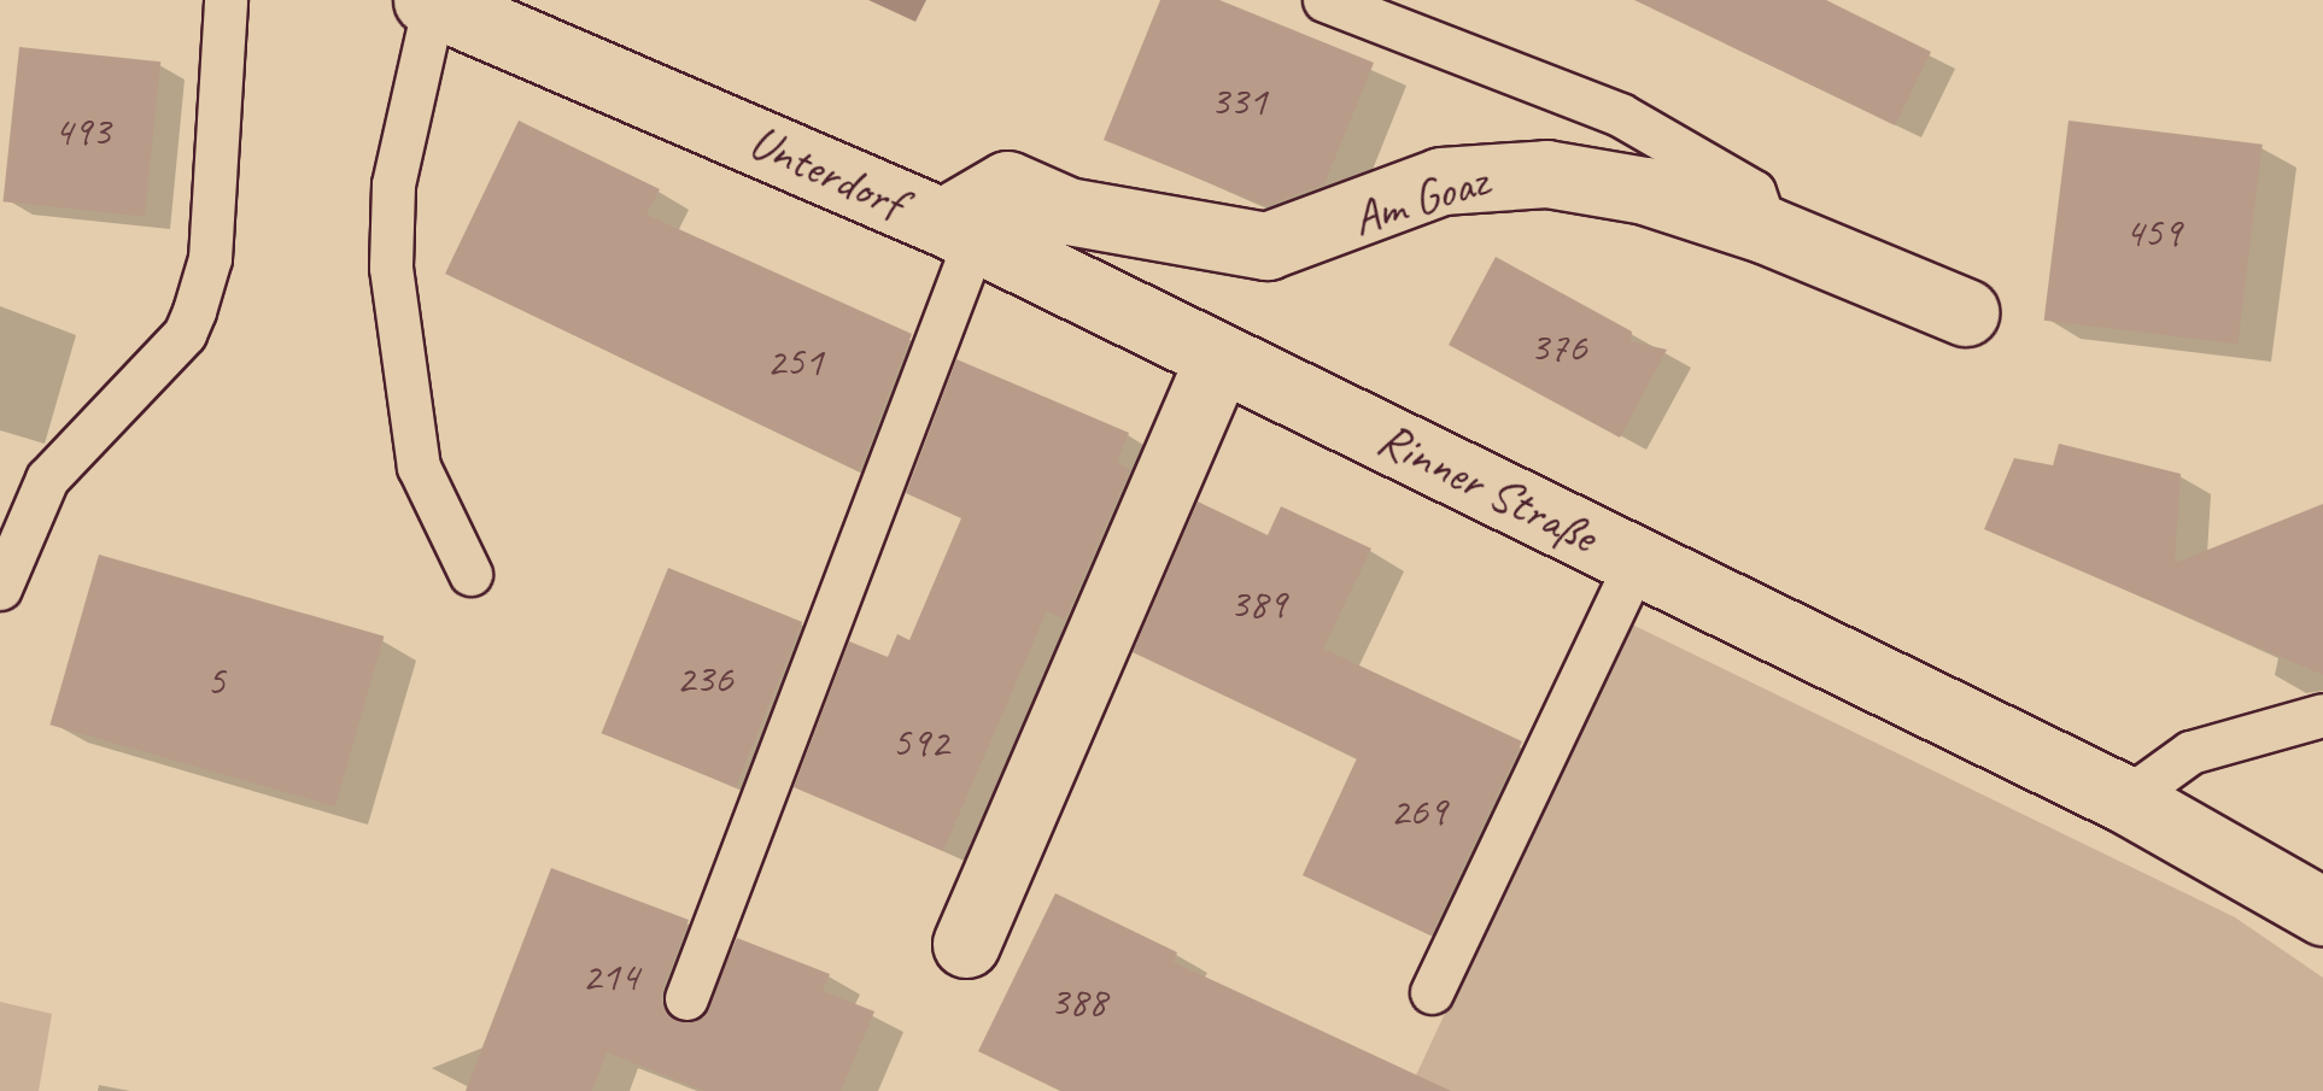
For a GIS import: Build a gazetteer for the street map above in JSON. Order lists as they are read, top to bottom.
{
  "streets": {
    "main road": ["Unterdorf", "Am Goaz", "Rinner Straße"]
  },
  "crossings": [
    ["Unterdorf", "Am Goaz"],
    ["Unterdorf", "Rinner Straße"]
  ],
  "house_numbers": [
    "331",
    "493",
    "459",
    "376",
    "251",
    "389",
    "236",
    "5",
    "592",
    "269",
    "214",
    "388"
  ]
}
